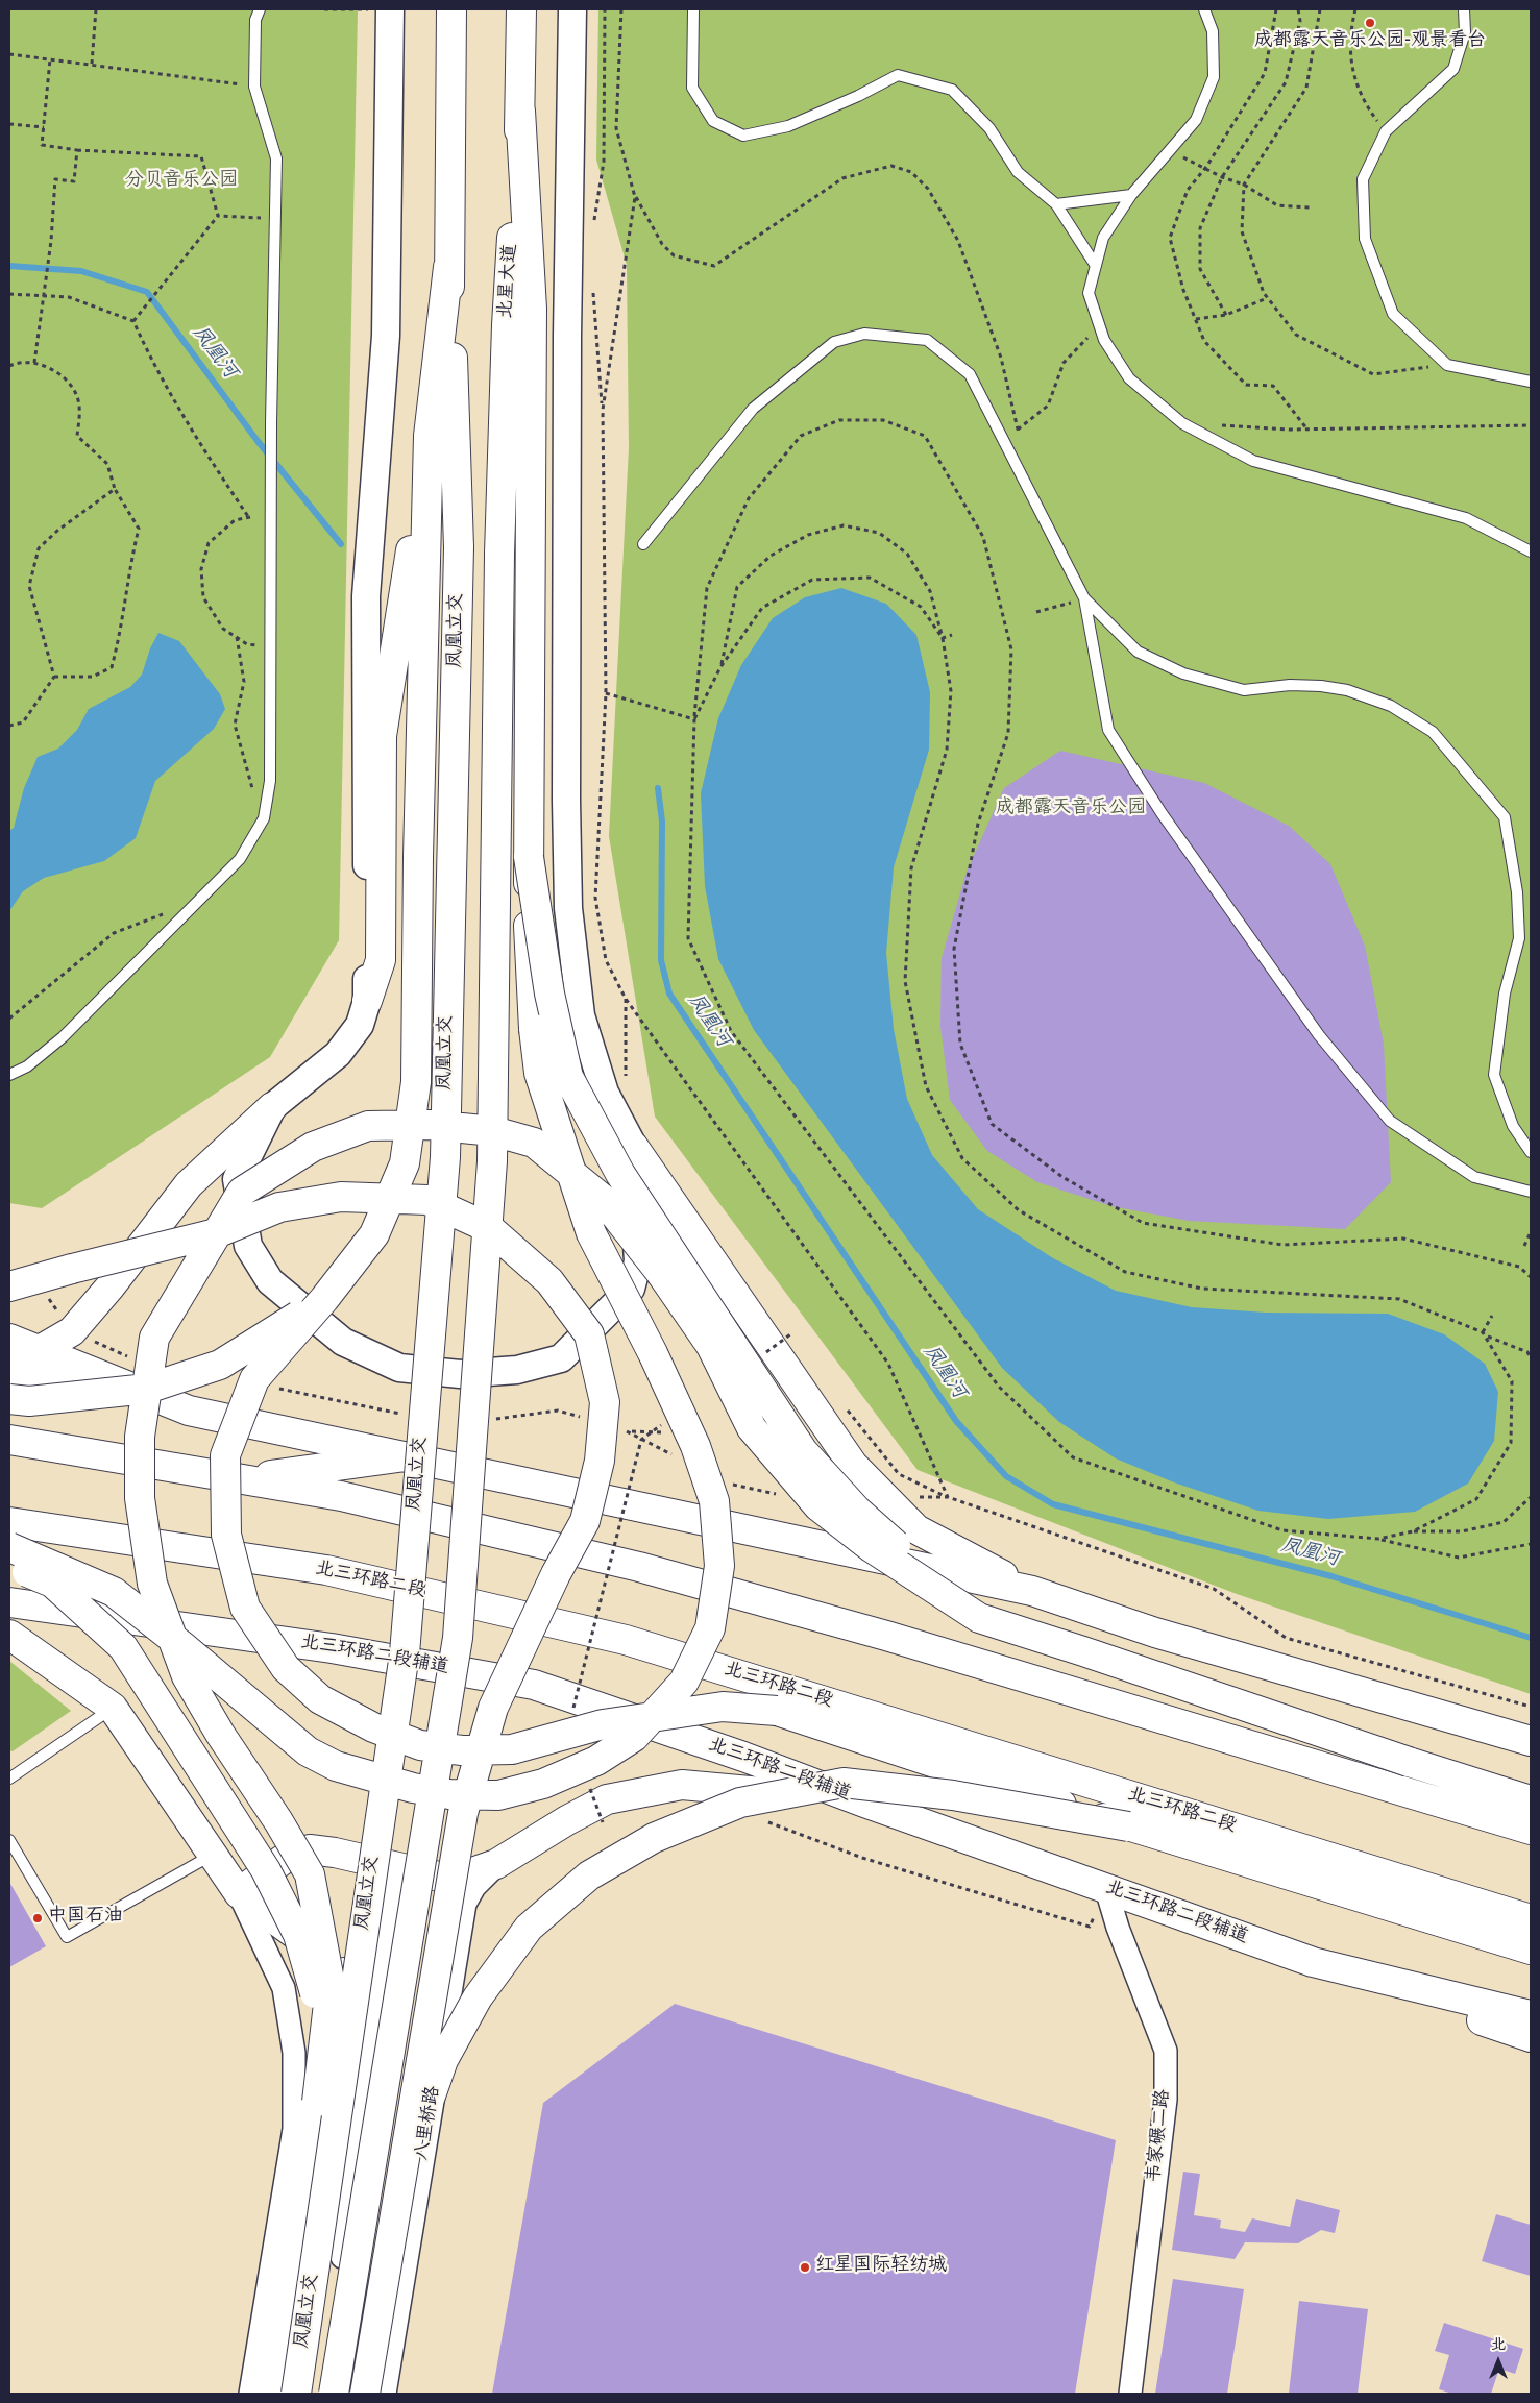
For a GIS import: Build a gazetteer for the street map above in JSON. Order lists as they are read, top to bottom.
{
  "streets": {
    "main road": [
      "北星大道",
      "凤凰立交",
      "北三环路二段",
      "北三环路二段辅道"
    ],
    "street": ["八里桥路", "韦家碾二路"]
  },
  "crossings": [
    ["北星大道", "凤凰立交"],
    ["北三环路二段辅道", "韦家碾二路"]
  ],
  "water": ["凤凰河"],
  "parks": ["分贝音乐公园", "成都露天音乐公园"],
  "places": ["成都露天音乐公园-观景看台", "中国石油", "红星国际轻纺城"],
  "north": "top"
}
